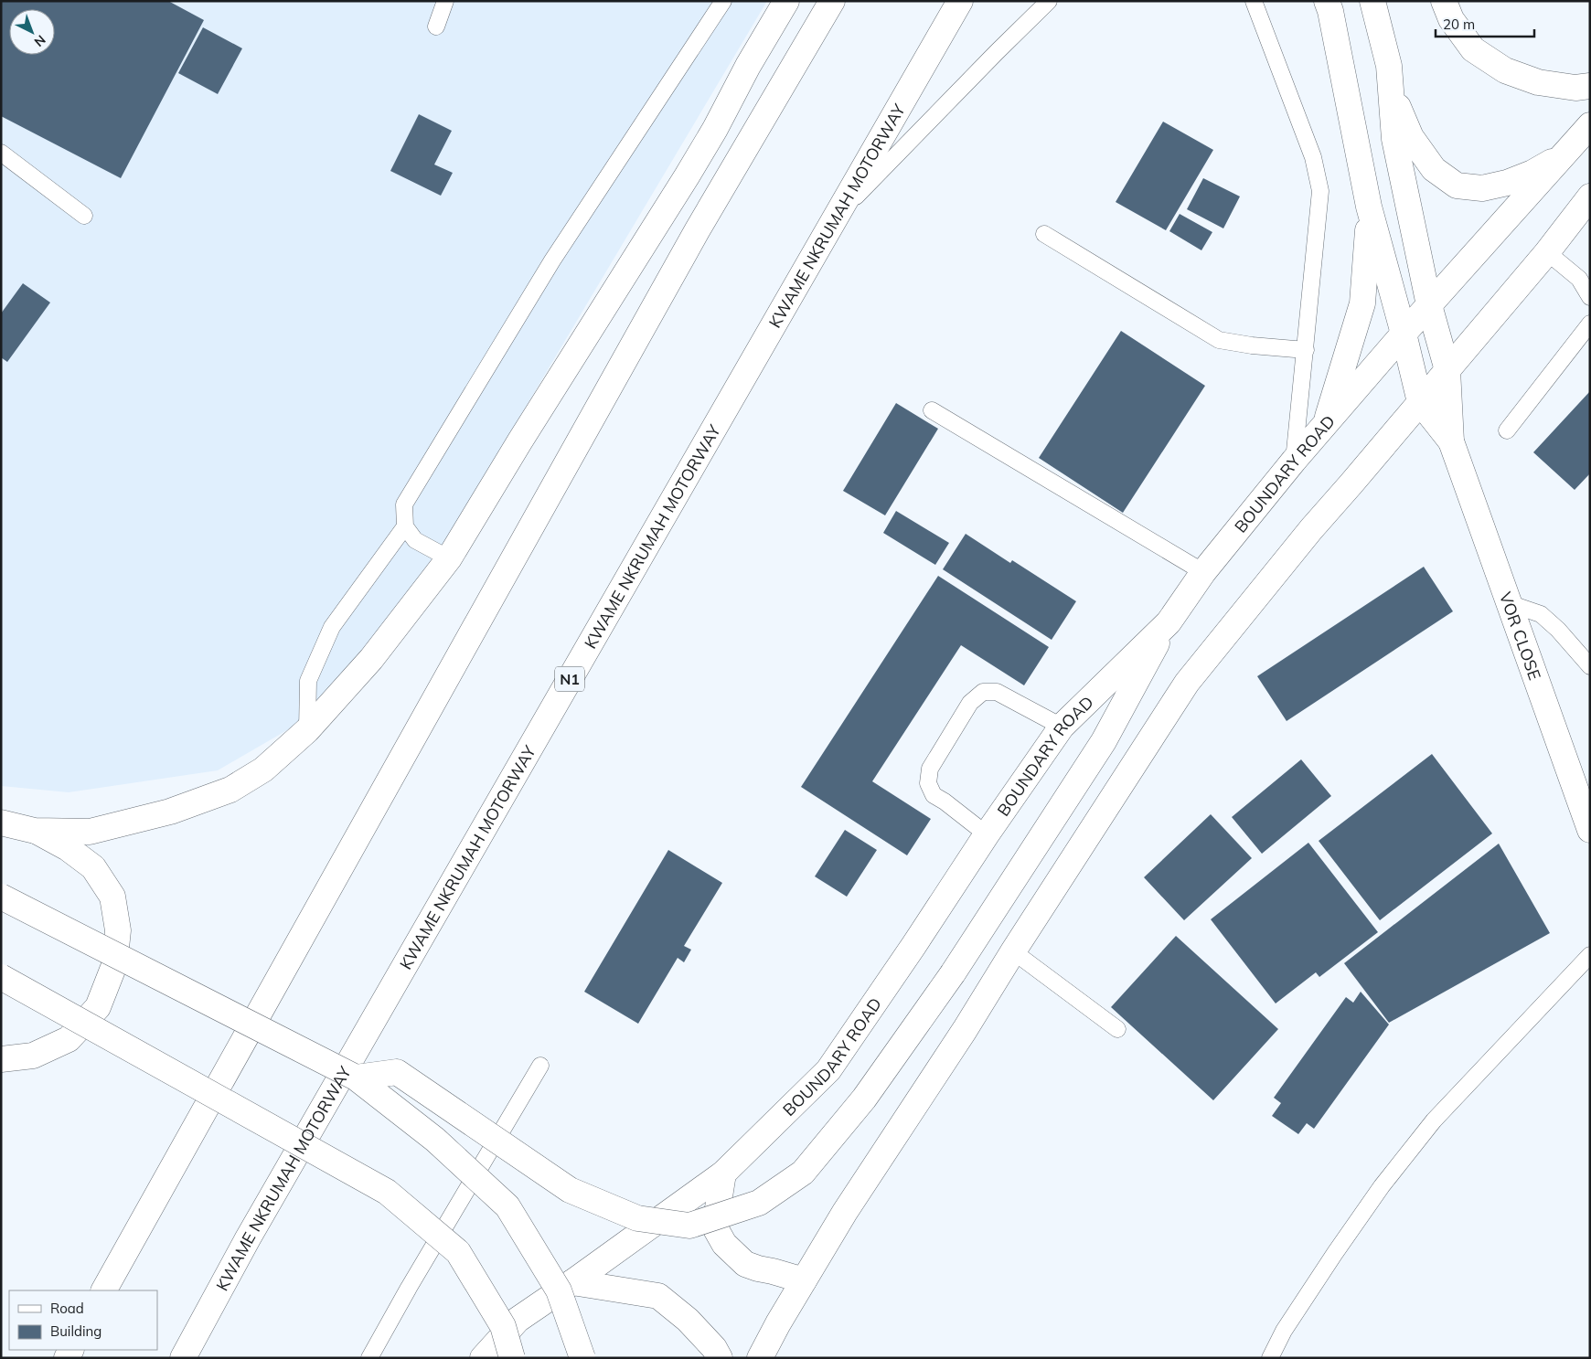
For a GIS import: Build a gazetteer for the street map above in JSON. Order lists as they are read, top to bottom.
{
  "streets": {
    "main road": [
      "KWAME NKRUMAH MOTORWAY",
      "BOUNDARY ROAD",
      "VOR CLOSE",
      "N1"
    ]
  },
  "crossings": [
    ["BOUNDARY ROAD", "VOR CLOSE"]
  ],
  "legend": ["Road", "Building"],
  "scale_bar": "20 m",
  "north": "bottom right"
}
